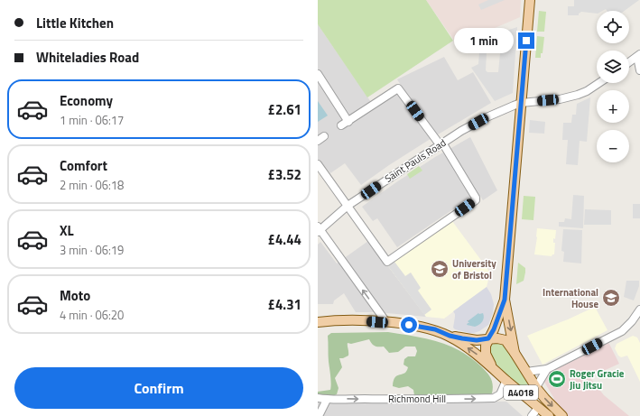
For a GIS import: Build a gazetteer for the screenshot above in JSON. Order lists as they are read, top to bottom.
{
  "streets": {
    "main road": ["A4018"],
    "street": ["Saint Pauls Road", "Richmond Hill"]
  },
  "crossings": [
    ["Saint Pauls Road", "A4018"],
    ["A4018", "Richmond Hill"]
  ],
  "one_way": ["Richmond Hill"],
  "places": {
    "school or university": ["University of Bristol", "International House"],
    "sports": ["Roger Gracie Jiu Jitsu"]
  },
  "page": {
    "banner": ["Little Kitchen", "Whiteladies Road"],
    "map_buttons": ["+", "−"],
    "bubble": "1 min",
    "list": [
      {
        "name": "Economy",
        "note": "1 min · 06:17",
        "value": "£2.61"
      },
      {
        "name": "Comfort",
        "note": "2 min · 06:18",
        "value": "£3.52"
      },
      {
        "name": "XL",
        "note": "3 min · 06:19",
        "value": "£4.44"
      },
      {
        "name": "Moto",
        "note": "4 min · 06:20",
        "value": "£4.31"
      }
    ],
    "buttons": "Confirm"
  }
}
